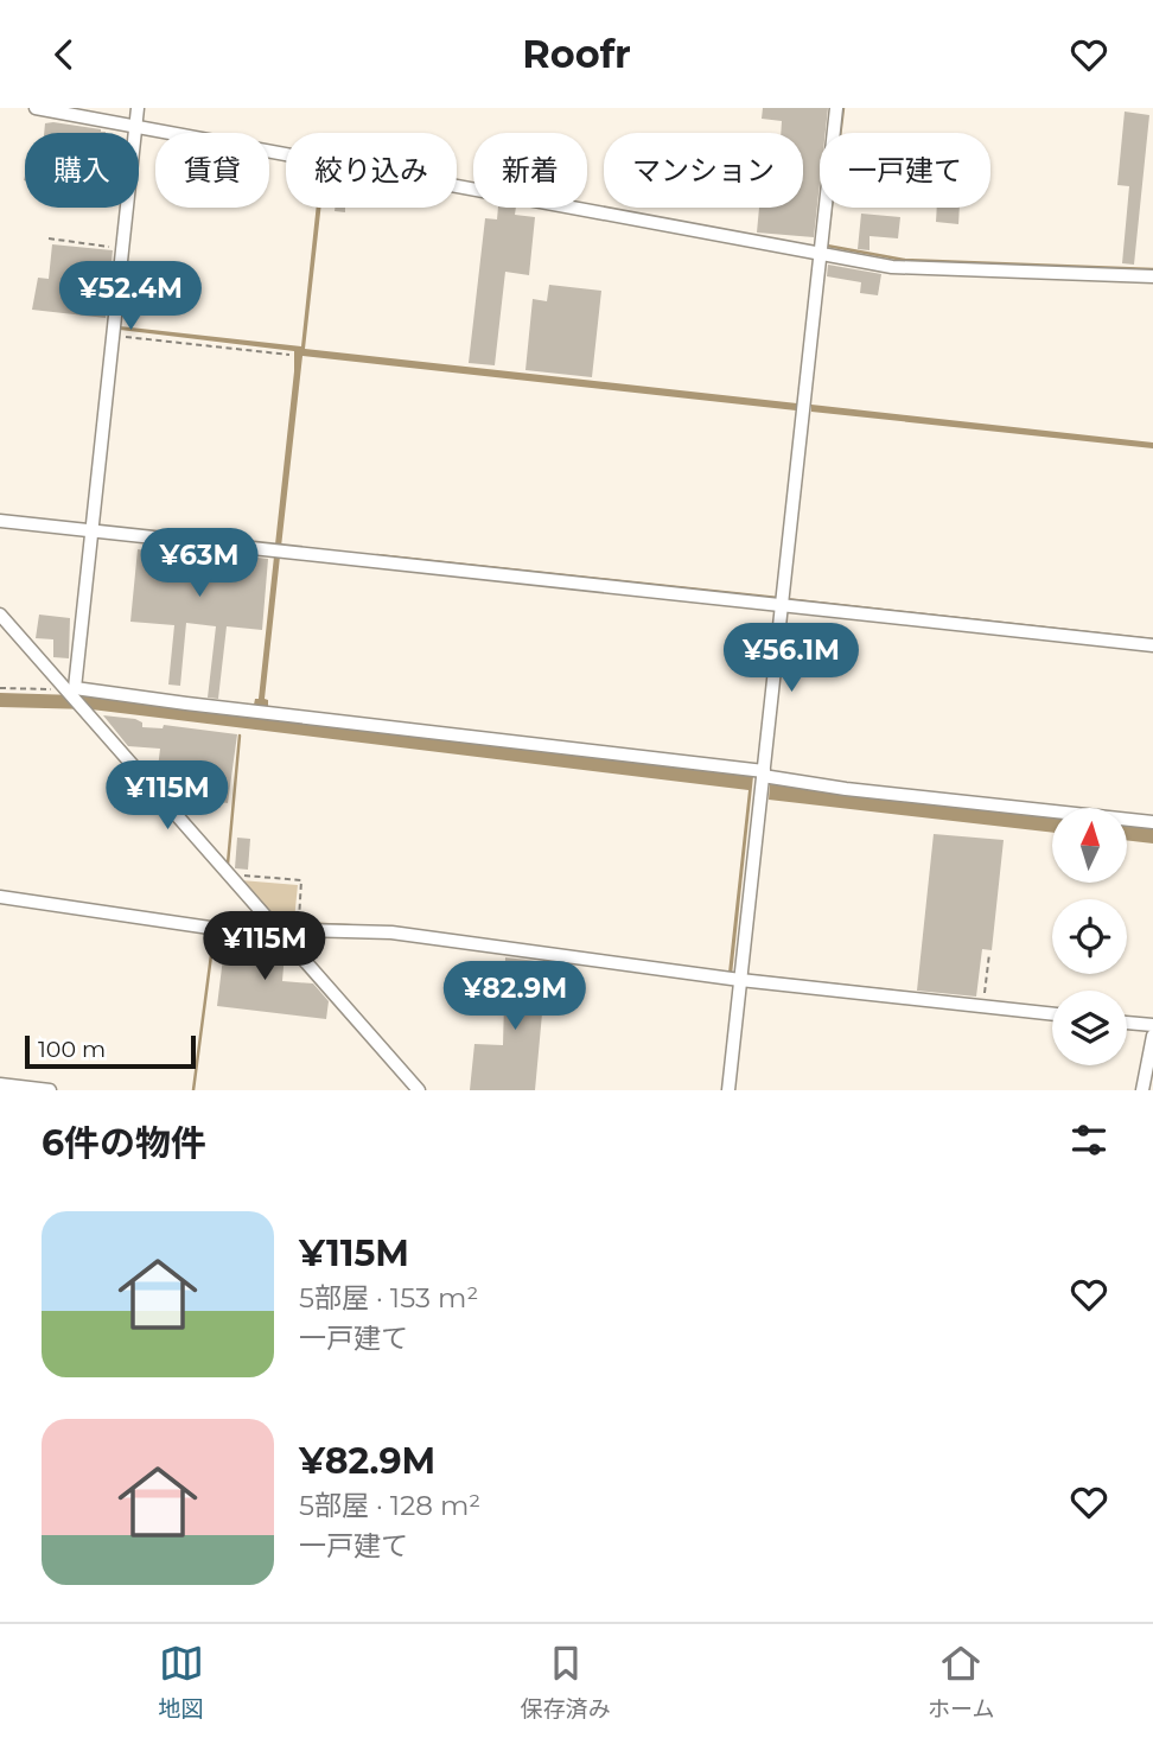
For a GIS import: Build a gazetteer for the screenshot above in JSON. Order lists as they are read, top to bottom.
{
  "scale_bar": "100 m",
  "north": "top",
  "page": {
    "header": "Roofr",
    "chip": [
      "購入",
      "賃貸",
      "絞り込み",
      "新着",
      "マンション",
      "一戸建て"
    ],
    "price": [
      "¥52.4M",
      "¥63M",
      "¥56.1M",
      "¥115M",
      "¥115M",
      "¥82.9M"
    ],
    "scale": "100 m",
    "heading": "6件の物件",
    "list": [
      {
        "name": "¥115M",
        "note": "5部屋 · 153 m² · 一戸建て"
      },
      {
        "name": "¥82.9M",
        "note": "5部屋 · 128 m² · 一戸建て"
      }
    ],
    "tabs": ["地図", "保存済み", "ホーム"]
  }
}
